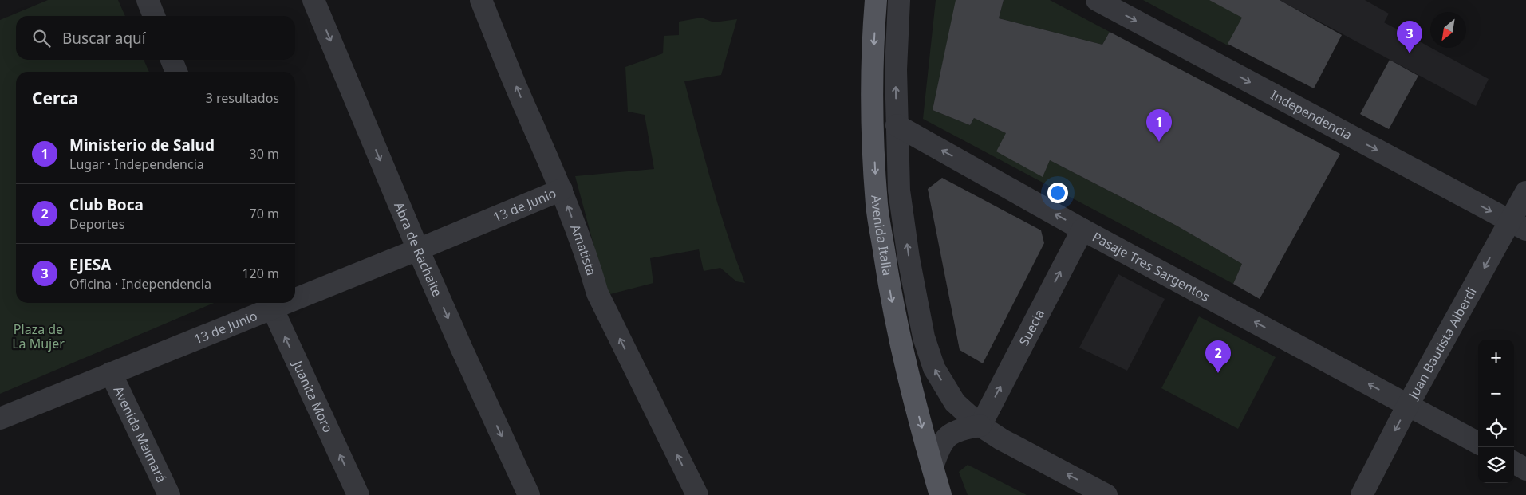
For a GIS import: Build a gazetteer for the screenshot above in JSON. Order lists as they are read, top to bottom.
{
  "streets": {
    "main road": ["Avenida Italia"],
    "street": [
      "Independencia",
      "13 de Junio",
      "Abra de Rachaite",
      "Amatista",
      "Pasaje Tres Sargentos",
      "Suecia",
      "Juan Bautista Alberdi",
      "Juanita Moro",
      "Avenida Maimará"
    ]
  },
  "crossings": [
    ["Independencia", "Juan Bautista Alberdi"],
    ["13 de Junio", "Abra de Rachaite"],
    ["13 de Junio", "Amatista"],
    ["13 de Junio", "Juanita Moro"],
    ["13 de Junio", "Avenida Maimará"],
    ["Avenida Italia", "Pasaje Tres Sargentos"],
    ["Avenida Italia", "Suecia"],
    ["Pasaje Tres Sargentos", "Suecia"],
    ["Pasaje Tres Sargentos", "Juan Bautista Alberdi"]
  ],
  "one_way": [
    "Independencia",
    "Abra de Rachaite",
    "Amatista",
    "Pasaje Tres Sargentos",
    "Suecia",
    "Juan Bautista Alberdi",
    "Juanita Moro"
  ],
  "parks": ["Plaza de La Mujer"],
  "north": "bottom left",
  "page": {
    "search": "Buscar aquí",
    "pins": ["3", "1", "2"],
    "heading": ["Cerca", "3 resultados"],
    "list": [
      {
        "mark": "1",
        "name": "Ministerio de Salud",
        "note": "Lugar · Independencia",
        "value": "30 m"
      },
      {
        "mark": "2",
        "name": "Club Boca",
        "note": "Deportes",
        "value": "70 m"
      },
      {
        "mark": "3",
        "name": "EJESA",
        "note": "Oficina · Independencia",
        "value": "120 m"
      }
    ],
    "map_buttons": ["+", "−"]
  }
}
